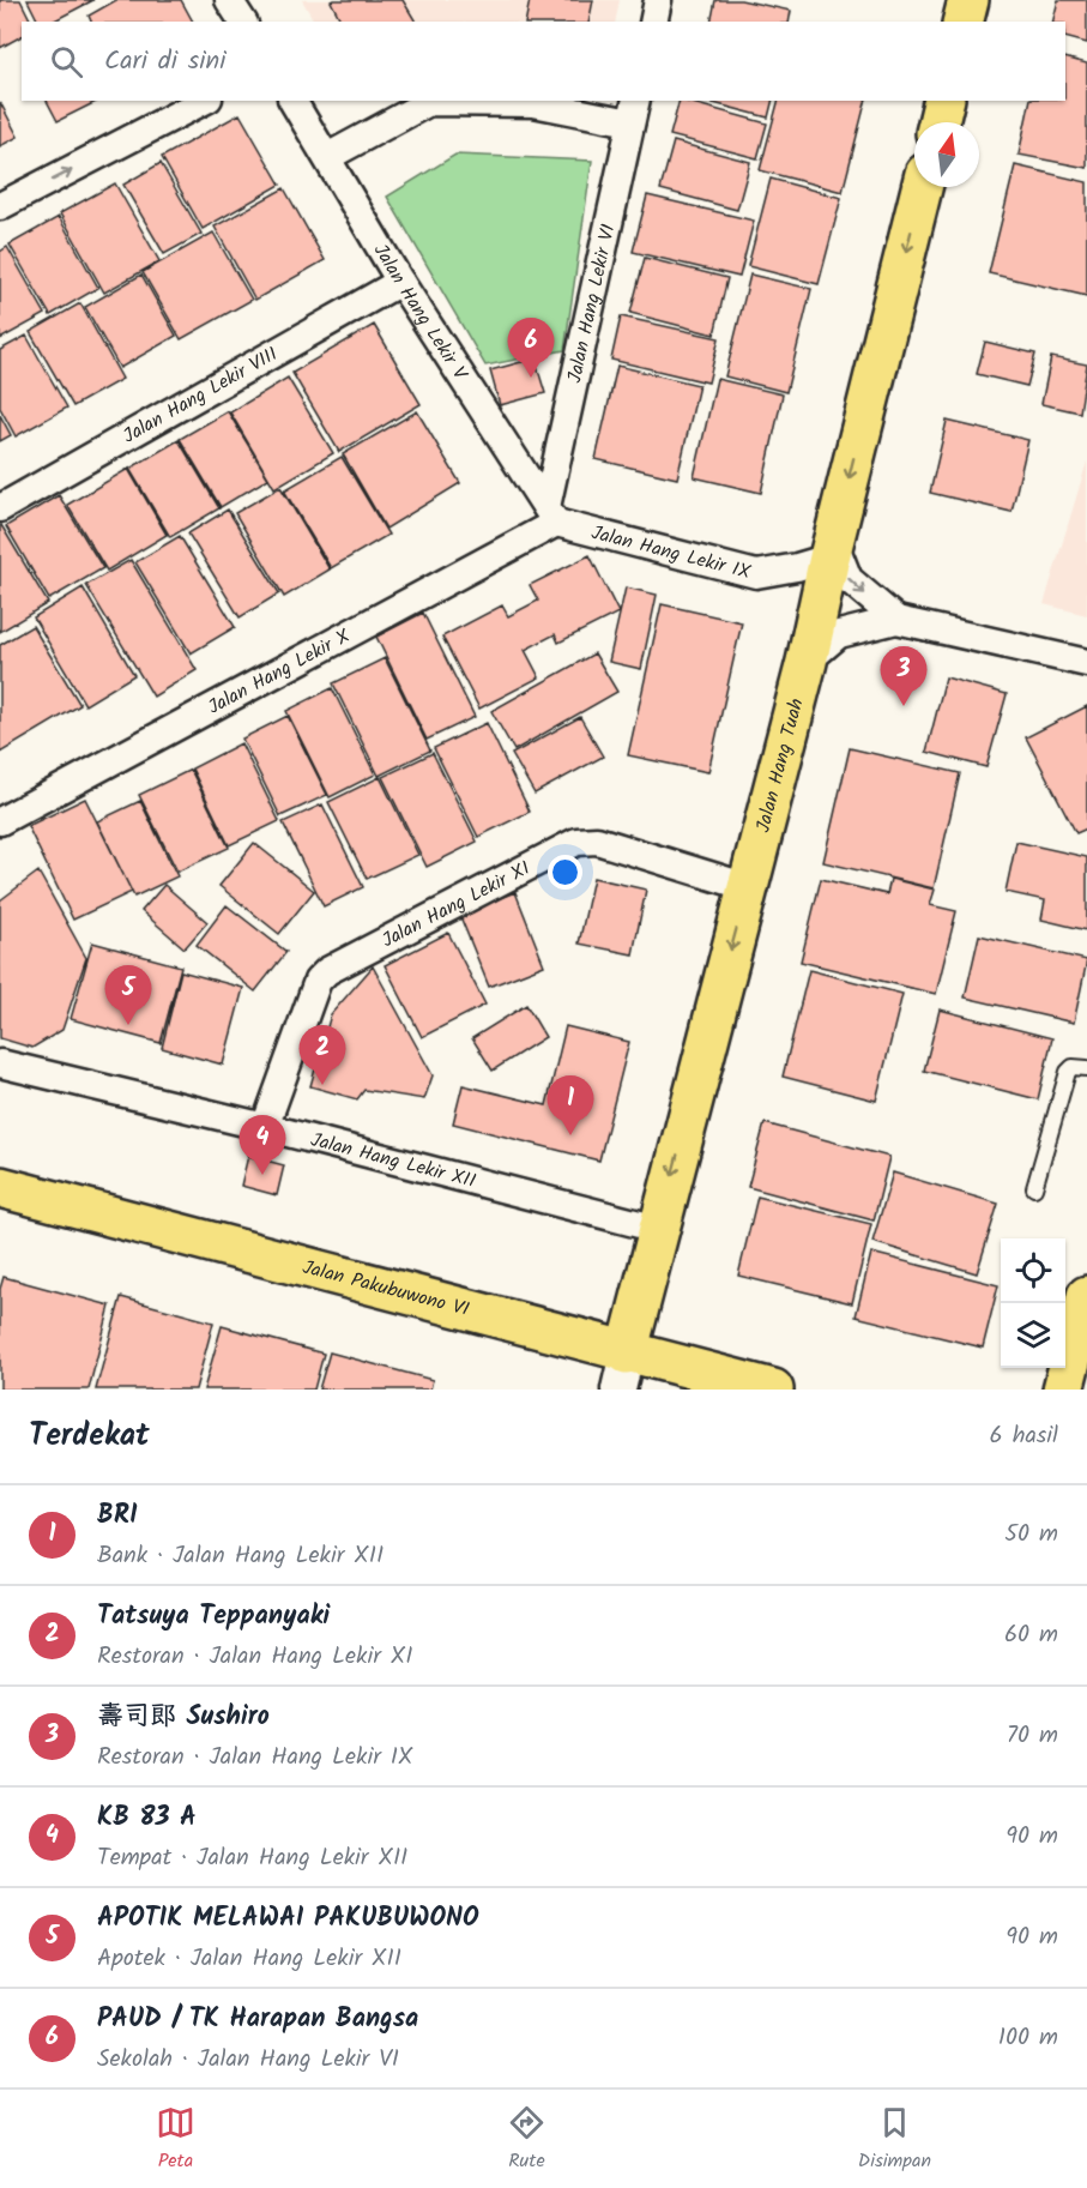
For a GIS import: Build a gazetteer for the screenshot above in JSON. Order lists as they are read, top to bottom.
{
  "streets": {
    "main road": ["Jalan Hang Tuah", "Jalan Pakubuwono VI"],
    "street": [
      "Jalan Hang Lekir VI",
      "Jalan Hang Lekir V",
      "Jalan Hang Lekir VIII",
      "Jalan Hang Lekir IX",
      "Jalan Hang Lekir X",
      "Jalan Hang Lekir XI",
      "Jalan Hang Lekir XII"
    ]
  },
  "crossings": [
    ["Jalan Hang Lekir VI", "Jalan Hang Lekir V"],
    ["Jalan Hang Lekir VI", "Jalan Hang Lekir IX"],
    ["Jalan Hang Lekir VI", "Jalan Hang Lekir X"],
    ["Jalan Hang Lekir V", "Jalan Hang Lekir VIII"],
    ["Jalan Hang Lekir V", "Jalan Hang Lekir IX"],
    ["Jalan Hang Lekir V", "Jalan Hang Lekir X"],
    ["Jalan Hang Lekir IX", "Jalan Hang Lekir X"],
    ["Jalan Hang Lekir IX", "Jalan Hang Tuah"],
    ["Jalan Hang Tuah", "Jalan Hang Lekir XI"],
    ["Jalan Hang Tuah", "Jalan Hang Lekir XII"],
    ["Jalan Hang Tuah", "Jalan Pakubuwono VI"],
    ["Jalan Hang Lekir XI", "Jalan Hang Lekir XII"]
  ],
  "one_way": ["Jalan Hang Tuah"],
  "north": "top",
  "page": {
    "search": "Cari di sini",
    "pins": [
      "6",
      "3",
      "5",
      "2",
      "1",
      "4"
    ],
    "heading": ["Terdekat", "6 hasil"],
    "list": [
      {
        "mark": "1",
        "name": "BRI",
        "note": "Bank · Jalan Hang Lekir XII",
        "value": "50 m"
      },
      {
        "mark": "2",
        "name": "Tatsuya Teppanyaki",
        "note": "Restoran · Jalan Hang Lekir XI",
        "value": "60 m"
      },
      {
        "mark": "3",
        "name": "壽司郎 Sushiro",
        "note": "Restoran · Jalan Hang Lekir IX",
        "value": "70 m"
      },
      {
        "mark": "4",
        "name": "KB 83 A",
        "note": "Tempat · Jalan Hang Lekir XII",
        "value": "90 m"
      },
      {
        "mark": "5",
        "name": "APOTIK MELAWAI PAKUBUWONO",
        "note": "Apotek · Jalan Hang Lekir XII",
        "value": "90 m"
      },
      {
        "mark": "6",
        "name": "PAUD / TK Harapan Bangsa",
        "note": "Sekolah · Jalan Hang Lekir VI",
        "value": "100 m"
      }
    ],
    "nav": ["Peta", "Rute", "Disimpan"]
  }
}
